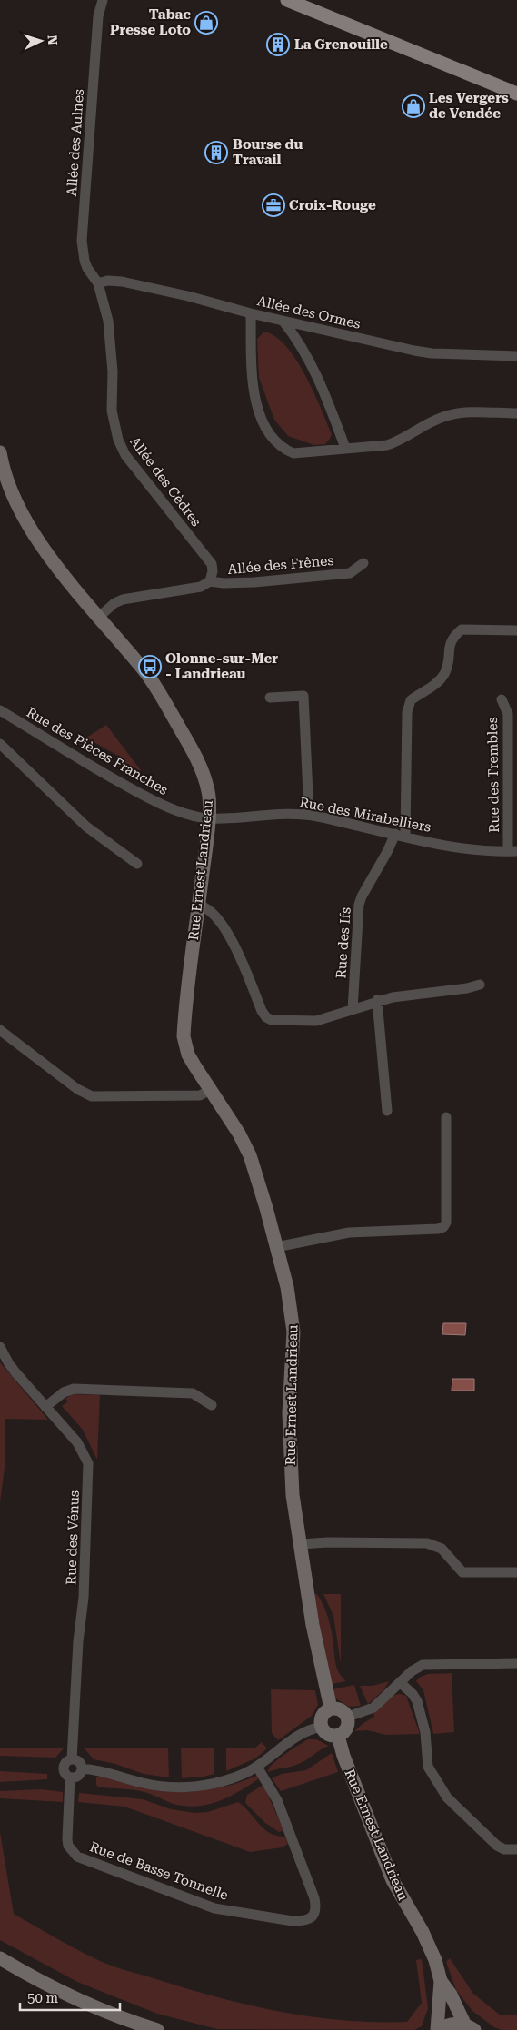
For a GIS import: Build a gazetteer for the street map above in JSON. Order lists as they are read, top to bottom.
{
  "streets": {
    "street": [
      "Allée des Aulnes",
      "Allée des Ormes",
      "Allée des Cèdres",
      "Allée des Frênes",
      "Rue des Pièces Franches",
      "Rue des Trembles",
      "Rue des Mirabelliers",
      "Rue Ernest Landrieau",
      "Rue des Ifs",
      "Rue des Vénus",
      "Rue de Basse Tonnelle"
    ]
  },
  "crossings": [
    ["Allée des Aulnes", "Allée des Ormes"],
    ["Allée des Aulnes", "Allée des Cèdres"],
    ["Allée des Ormes", "Allée des Cèdres"],
    ["Allée des Cèdres", "Allée des Frênes"],
    ["Allée des Frênes", "Rue Ernest Landrieau"],
    ["Rue des Pièces Franches", "Rue des Mirabelliers"],
    ["Rue des Pièces Franches", "Rue Ernest Landrieau"],
    ["Rue des Trembles", "Rue des Mirabelliers"],
    ["Rue des Mirabelliers", "Rue Ernest Landrieau"],
    ["Rue des Mirabelliers", "Rue des Ifs"],
    ["Rue des Vénus", "Rue de Basse Tonnelle"]
  ],
  "places": {
    "shop": ["Tabac Presse Loto", "Les Vergers de Vendée"],
    "building": ["La Grenouille", "Bourse du Travail"],
    "office": ["Croix-Rouge"],
    "bus stop": ["Olonne-sur-Mer - Landrieau"]
  },
  "scale_bar": "50 m",
  "north": "right"
}
